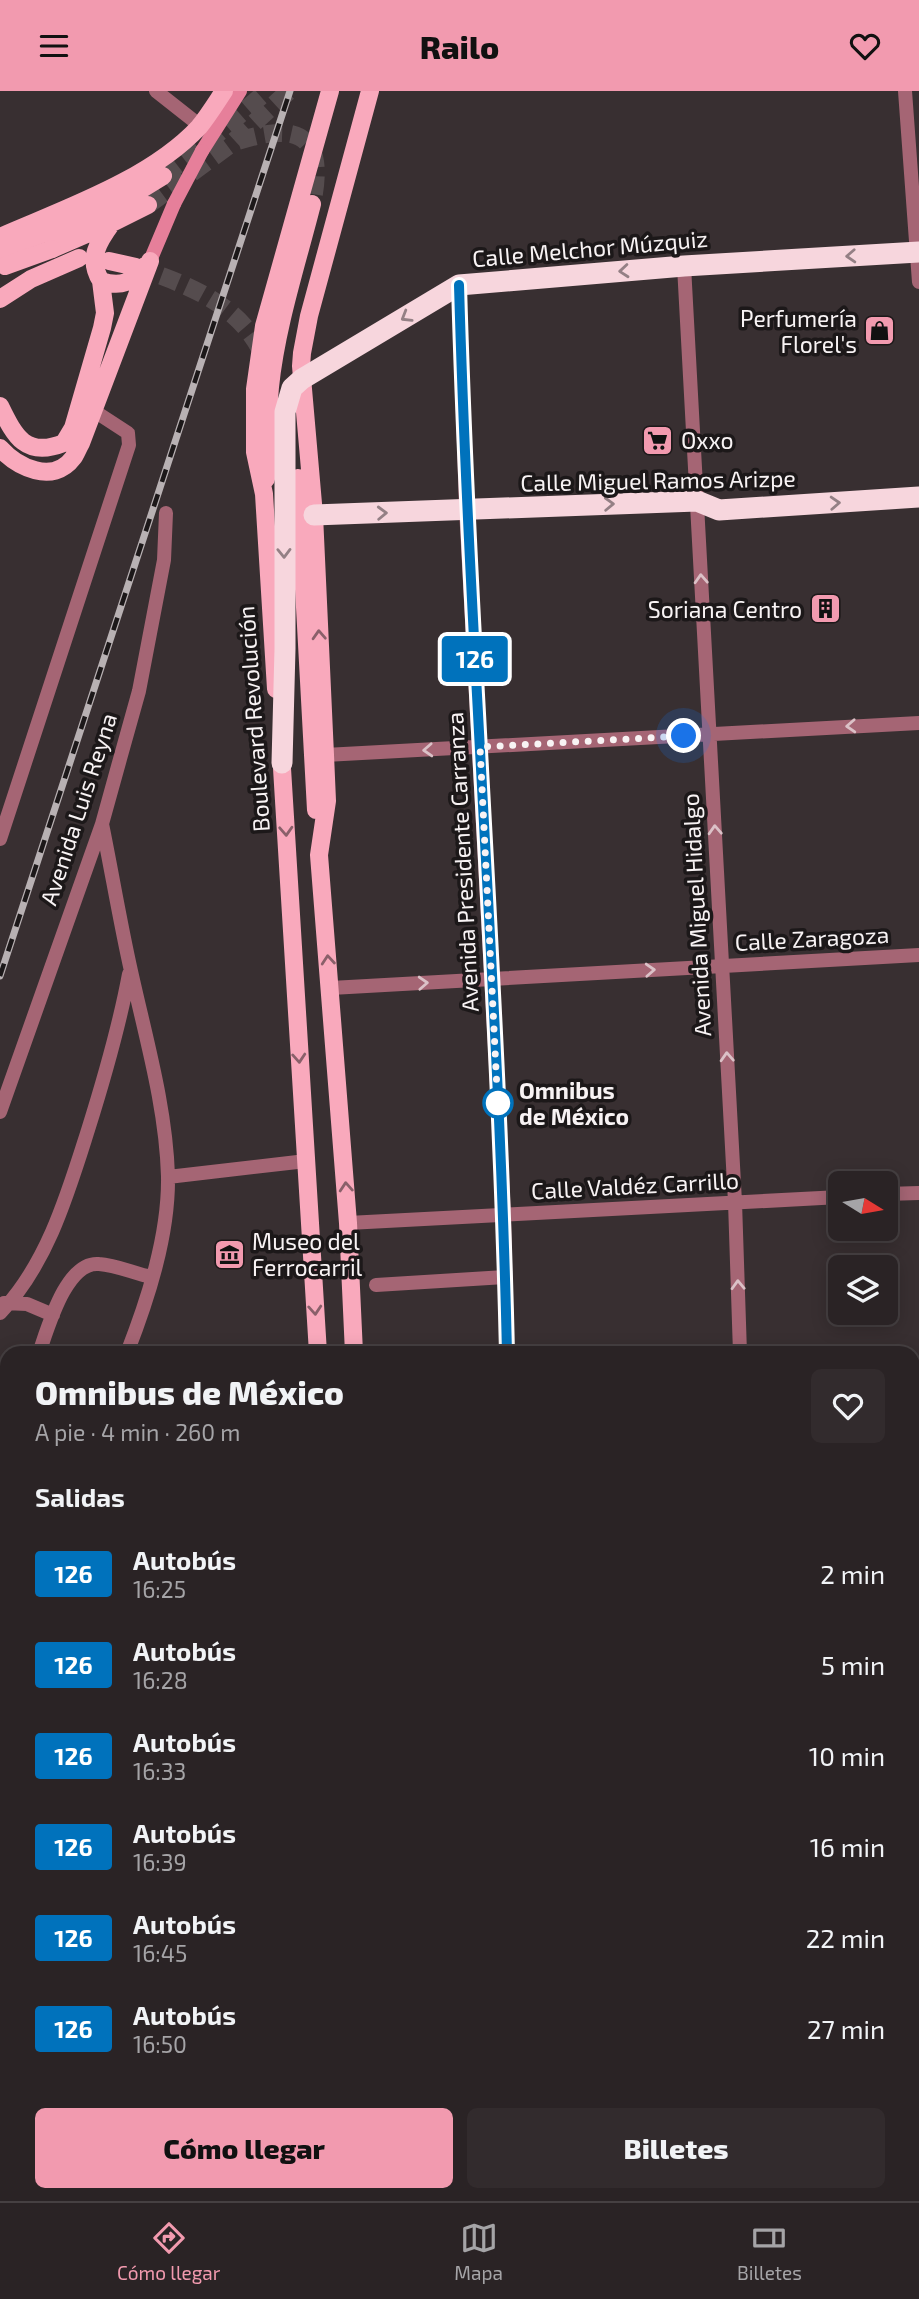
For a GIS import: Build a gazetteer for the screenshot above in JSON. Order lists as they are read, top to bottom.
{
  "streets": {
    "highway": ["Calle Melchor Múzquiz", "Calle Miguel Ramos Arizpe"],
    "main road": ["Boulevard Revolución"],
    "street": [
      "Avenida Luis Reyna",
      "Avenida Presidente Carranza",
      "Avenida Miguel Hidalgo",
      "Calle Zaragoza",
      "Calle Valdéz Carrillo"
    ]
  },
  "crossings": [
    ["Calle Melchor Múzquiz", "Avenida Presidente Carranza"],
    ["Calle Melchor Múzquiz", "Avenida Miguel Hidalgo"],
    ["Calle Miguel Ramos Arizpe", "Avenida Presidente Carranza"],
    ["Calle Miguel Ramos Arizpe", "Avenida Miguel Hidalgo"],
    ["Avenida Presidente Carranza", "Calle Zaragoza"],
    ["Avenida Presidente Carranza", "Calle Valdéz Carrillo"],
    ["Avenida Miguel Hidalgo", "Calle Zaragoza"],
    ["Avenida Miguel Hidalgo", "Calle Valdéz Carrillo"]
  ],
  "one_way": [
    "Calle Melchor Múzquiz",
    "Calle Miguel Ramos Arizpe",
    "Avenida Miguel Hidalgo",
    "Calle Zaragoza"
  ],
  "places": {
    "shop": ["Perfumería Florel's"],
    "supermarket": ["Oxxo"],
    "building": ["Soriana Centro"],
    "other": ["Omnibus de México"],
    "museum": ["Museo del Ferrocarril"]
  },
  "lines": ["bus line 126"],
  "north": "right",
  "page": {
    "header": "Railo",
    "on_map": "126",
    "heading": [
      ["Omnibus de México", "A pie · 4 min · 260 m"],
      "Salidas"
    ],
    "list": [
      {
        "mark": "126",
        "name": "Autobús",
        "note": "16:25",
        "value": "2 min"
      },
      {
        "mark": "126",
        "name": "Autobús",
        "note": "16:28",
        "value": "5 min"
      },
      {
        "mark": "126",
        "name": "Autobús",
        "note": "16:33",
        "value": "10 min"
      },
      {
        "mark": "126",
        "name": "Autobús",
        "note": "16:39",
        "value": "16 min"
      },
      {
        "mark": "126",
        "name": "Autobús",
        "note": "16:45",
        "value": "22 min"
      },
      {
        "mark": "126",
        "name": "Autobús",
        "note": "16:50",
        "value": "27 min"
      }
    ],
    "buttons": ["Cómo llegar", "Billetes"],
    "tabs": ["Cómo llegar", "Mapa", "Billetes"]
  }
}
